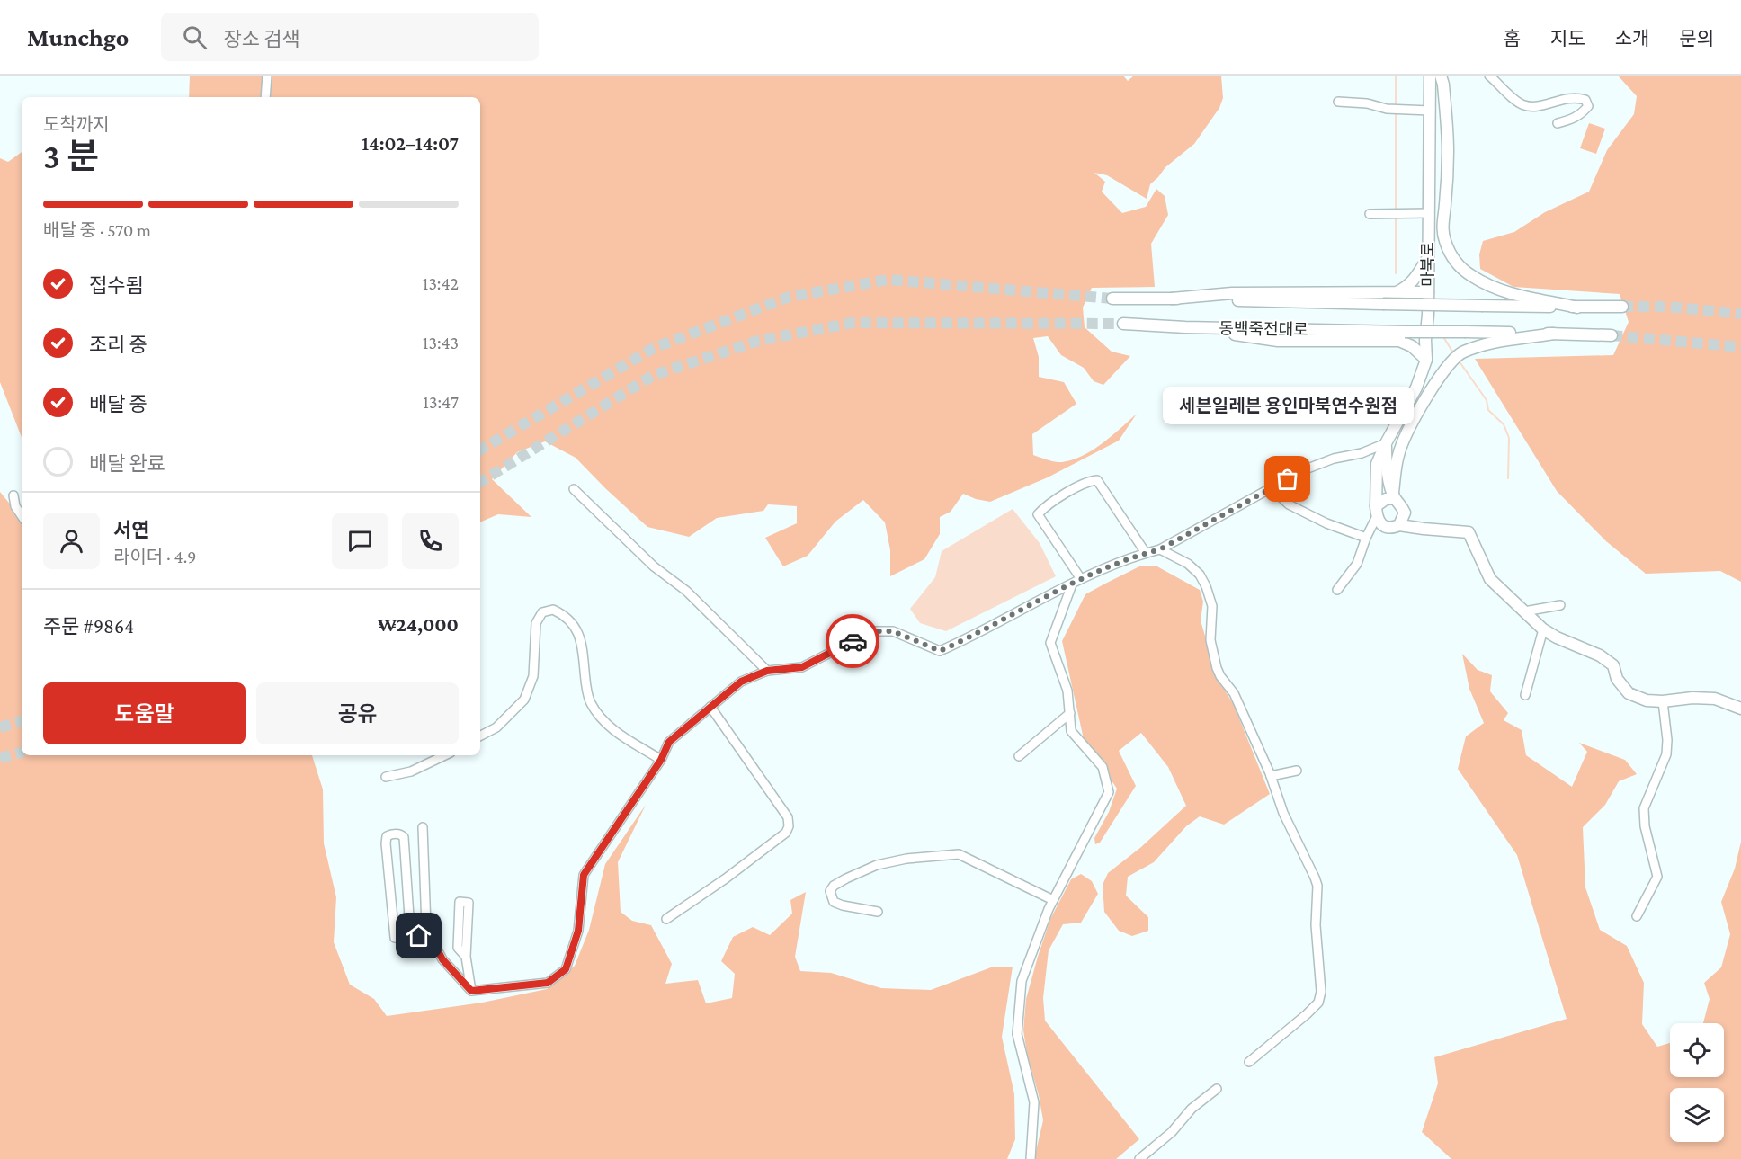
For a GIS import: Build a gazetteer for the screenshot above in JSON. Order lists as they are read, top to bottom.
{
  "streets": {
    "main road": ["마북로", "동백죽전대로"]
  },
  "places": ["세븐일레븐 용인마북연수원점"],
  "page": {
    "header": "Munchgo",
    "search": "장소 검색",
    "nav": [
      "홈",
      "지도",
      "소개",
      "문의"
    ],
    "heading": ["3 분", "도착까지", "14:02–14:07"],
    "panel": [
      "서연",
      "라이더 · 4.9",
      "주문 #9864",
      "₩24,000"
    ],
    "bar": "배달 중 · 570 m",
    "list": [
      ["접수됨", "13:42"],
      ["조리 중", "13:43"],
      ["배달 중", "13:47"],
      "배달 완료"
    ],
    "bubble": "세븐일레븐 용인마북연수원점",
    "buttons": ["도움말", "공유"]
  }
}
